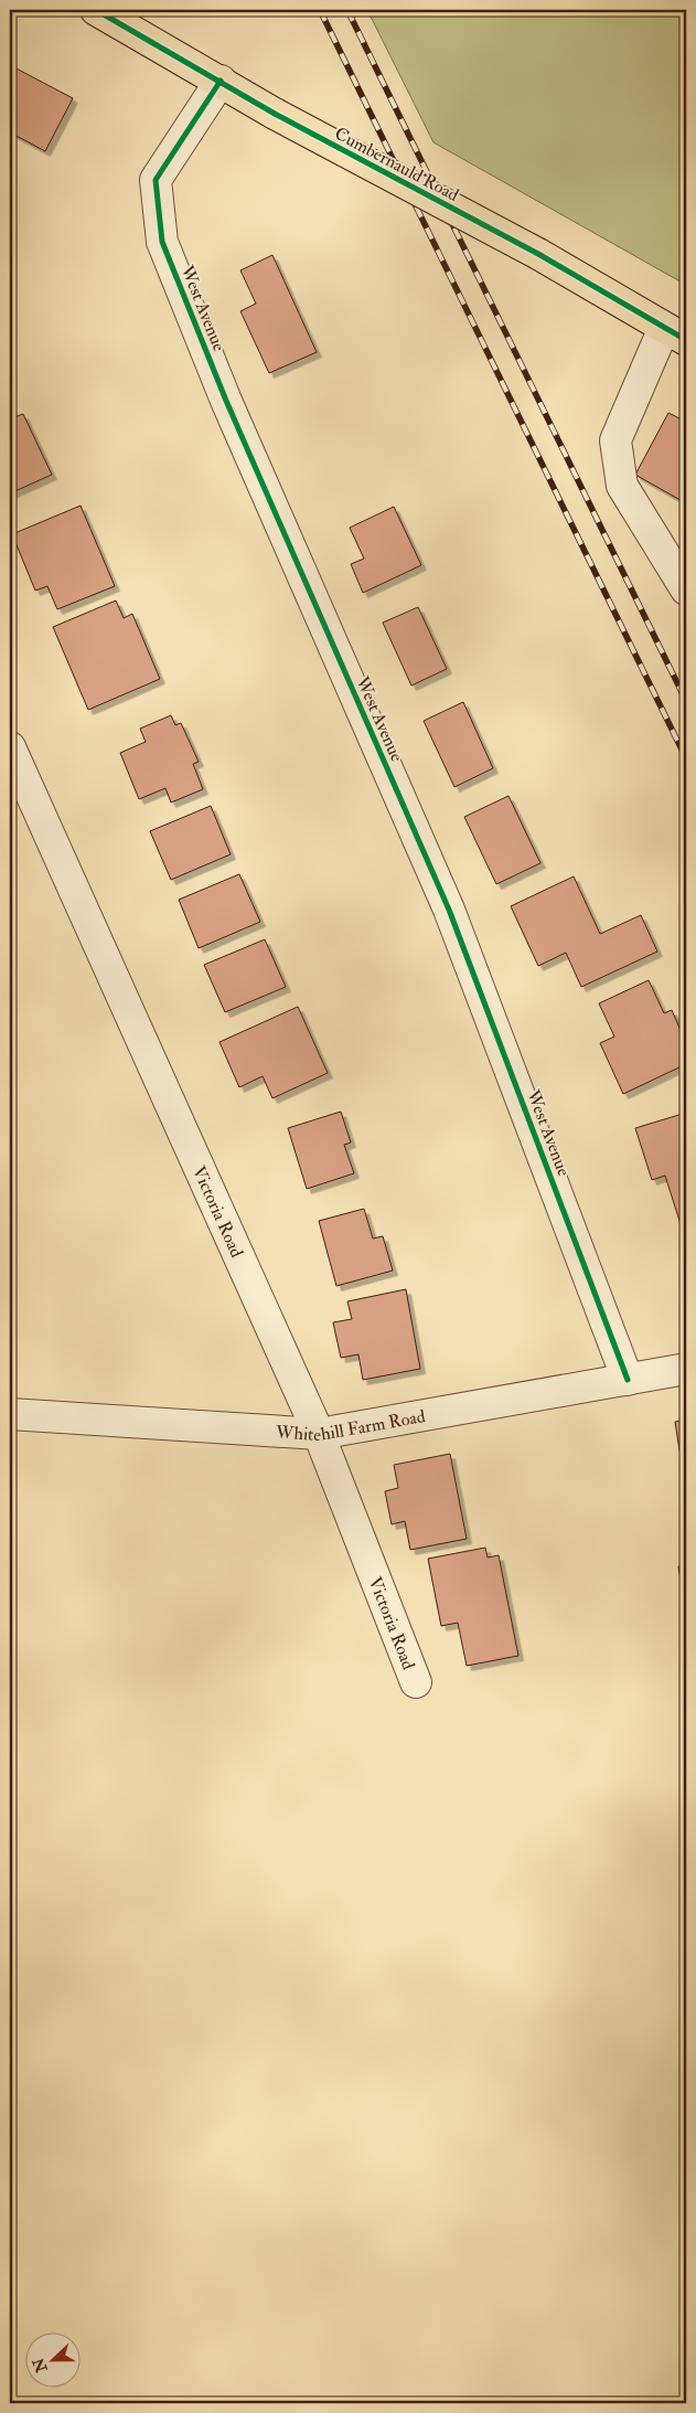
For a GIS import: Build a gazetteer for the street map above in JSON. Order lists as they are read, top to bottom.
{
  "streets": {
    "main road": ["Cumbernauld Road"],
    "street": ["West Avenue", "Victoria Road", "Whitehill Farm Road"]
  },
  "crossings": [
    ["Cumbernauld Road", "West Avenue"],
    ["West Avenue", "Whitehill Farm Road"],
    ["Victoria Road", "Whitehill Farm Road"]
  ],
  "north": "left"
}
